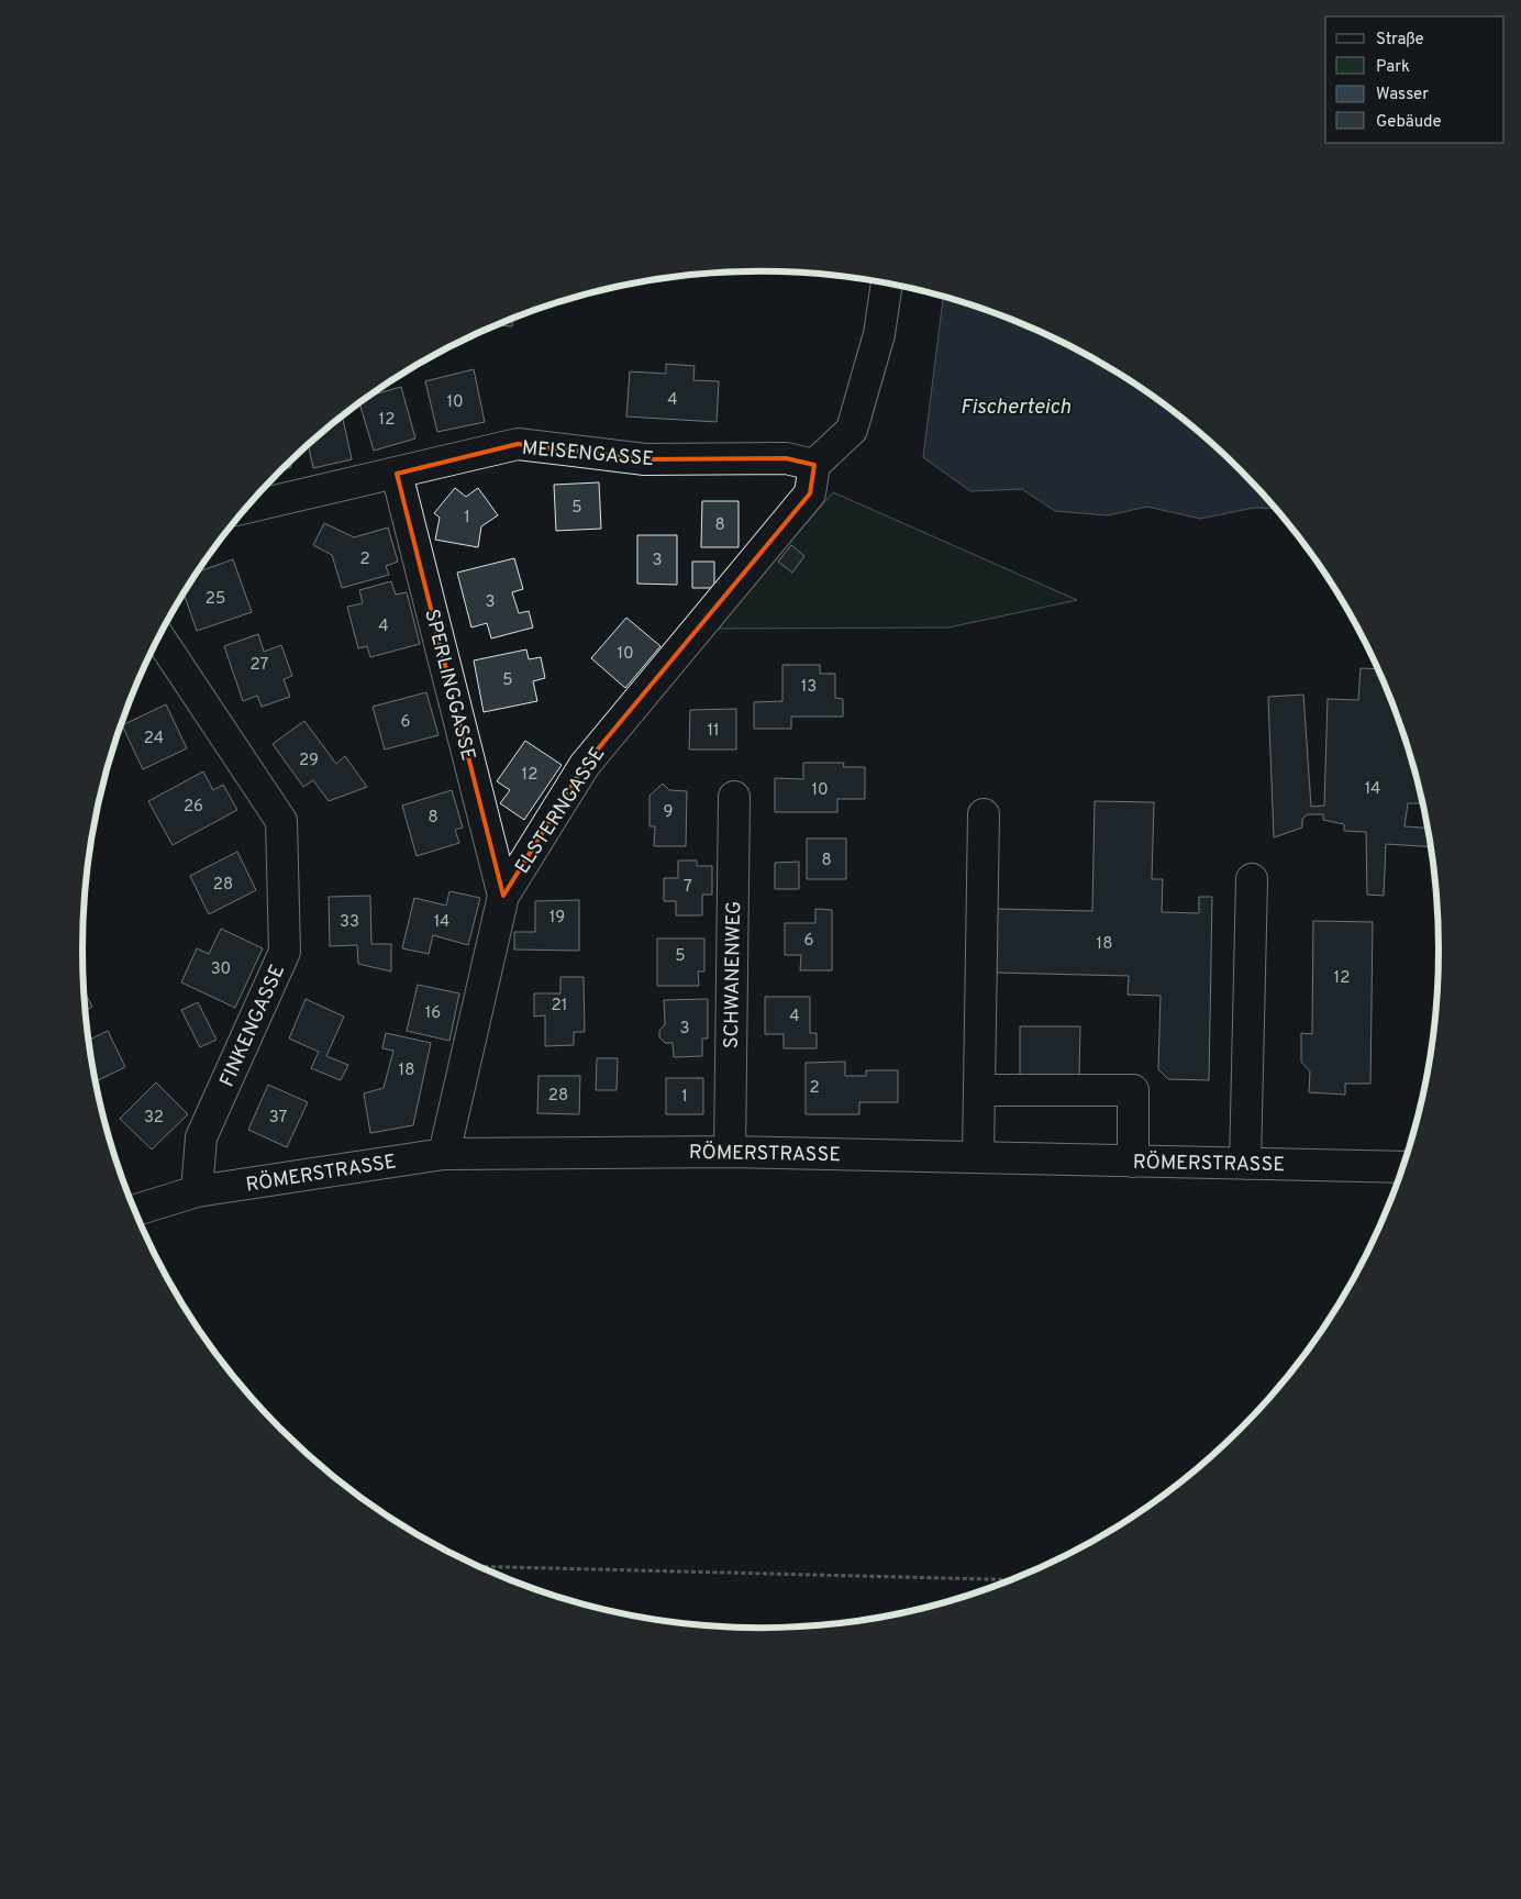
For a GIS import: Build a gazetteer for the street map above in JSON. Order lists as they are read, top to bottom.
{
  "streets": {
    "street": [
      "MEISENGASSE",
      "SPERLINGGASSE",
      "ELSTERNGASSE",
      "SCHWANENWEG",
      "FINKENGASSE",
      "RÖMERSTRASSE"
    ]
  },
  "crossings": [
    ["MEISENGASSE", "SPERLINGGASSE"],
    ["MEISENGASSE", "ELSTERNGASSE"],
    ["SPERLINGGASSE", "ELSTERNGASSE"],
    ["ELSTERNGASSE", "RÖMERSTRASSE"],
    ["SCHWANENWEG", "RÖMERSTRASSE"],
    ["FINKENGASSE", "RÖMERSTRASSE"]
  ],
  "water": ["Fischerteich"],
  "house_numbers": [
    "4",
    "10",
    "12",
    "5",
    "1",
    "8",
    "2",
    "3",
    "25",
    "3",
    "4",
    "10",
    "27",
    "5",
    "13",
    "6",
    "11",
    "24",
    "29",
    "12",
    "14",
    "10",
    "26",
    "9",
    "8",
    "8",
    "28",
    "7",
    "19",
    "33",
    "14",
    "6",
    "18",
    "5",
    "30",
    "12",
    "21",
    "16",
    "4",
    "3",
    "18",
    "2",
    "28",
    "1",
    "32",
    "37"
  ],
  "legend": [
    "Straße",
    "Park",
    "Wasser",
    "Gebäude"
  ]
}
